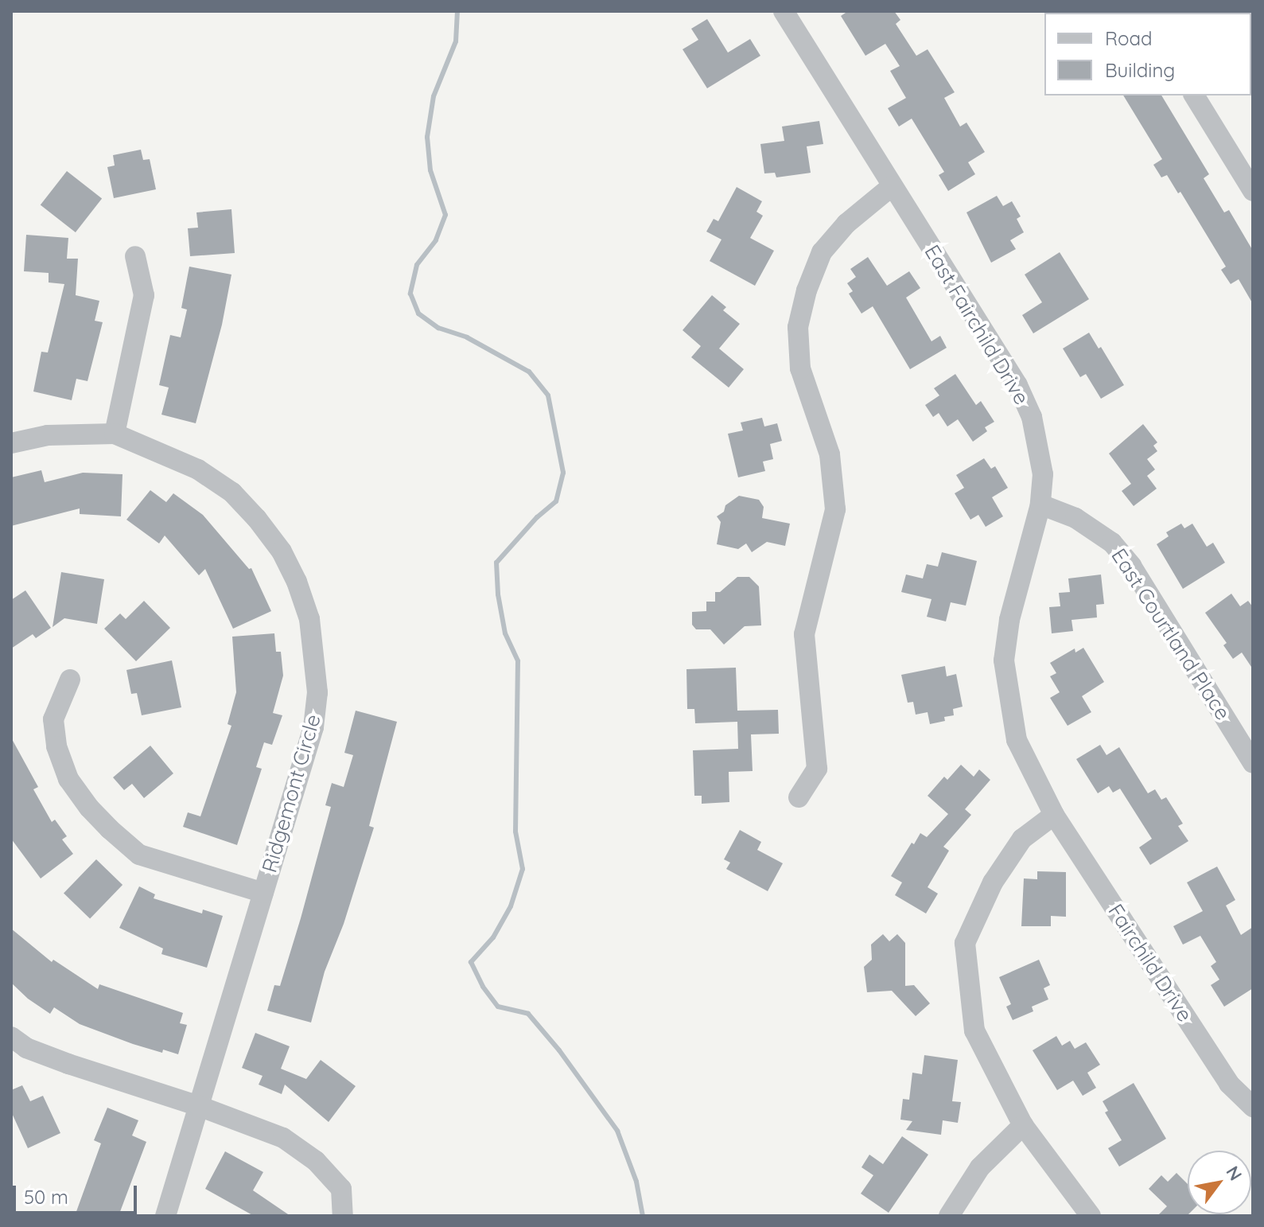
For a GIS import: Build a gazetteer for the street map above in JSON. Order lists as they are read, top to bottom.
{
  "streets": {
    "street": [
      "East Fairchild Drive",
      "East Courtland Place",
      "Ridgemont Circle",
      "Fairchild Drive"
    ]
  },
  "crossings": [
    ["East Fairchild Drive", "East Courtland Place"],
    ["East Fairchild Drive", "Fairchild Drive"]
  ],
  "legend": ["Road", "Building"],
  "scale_bar": "50 m",
  "north": "top right"
}
